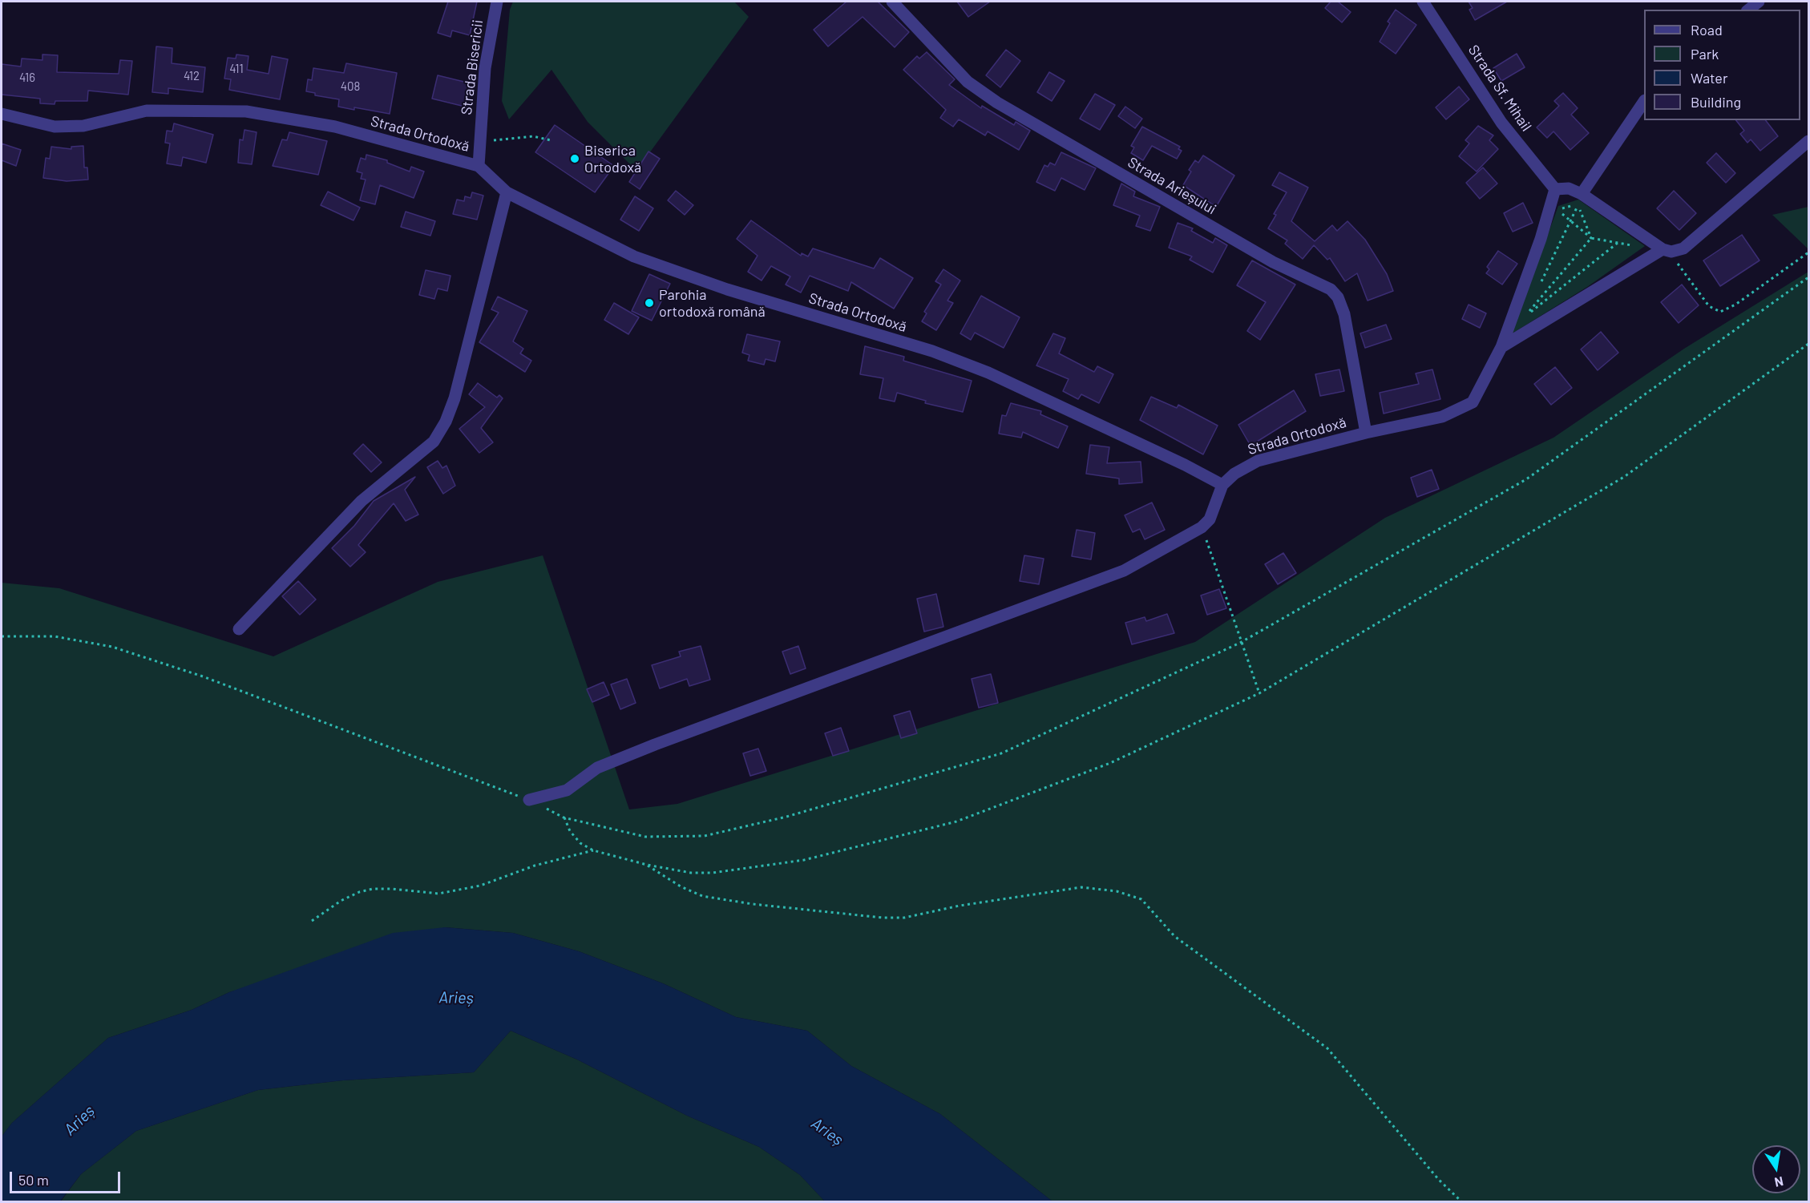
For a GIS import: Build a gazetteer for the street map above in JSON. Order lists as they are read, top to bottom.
{
  "streets": {
    "street": [
      "Strada Bisericii",
      "Strada Sf. Mihail",
      "Strada Ortodoxă",
      "Strada Arieșului"
    ]
  },
  "crossings": [
    ["Strada Bisericii", "Strada Ortodoxă"],
    ["Strada Sf. Mihail", "Strada Ortodoxă"],
    ["Strada Ortodoxă", "Strada Arieșului"]
  ],
  "water": ["Arieș"],
  "places": ["Biserica Ortodoxă", "Parohia ortodoxă română"],
  "house_numbers": [
    "411",
    "412",
    "416",
    "408"
  ],
  "legend": [
    "Road",
    "Park",
    "Water",
    "Building"
  ],
  "scale_bar": "50 m",
  "north": "bottom"
}
